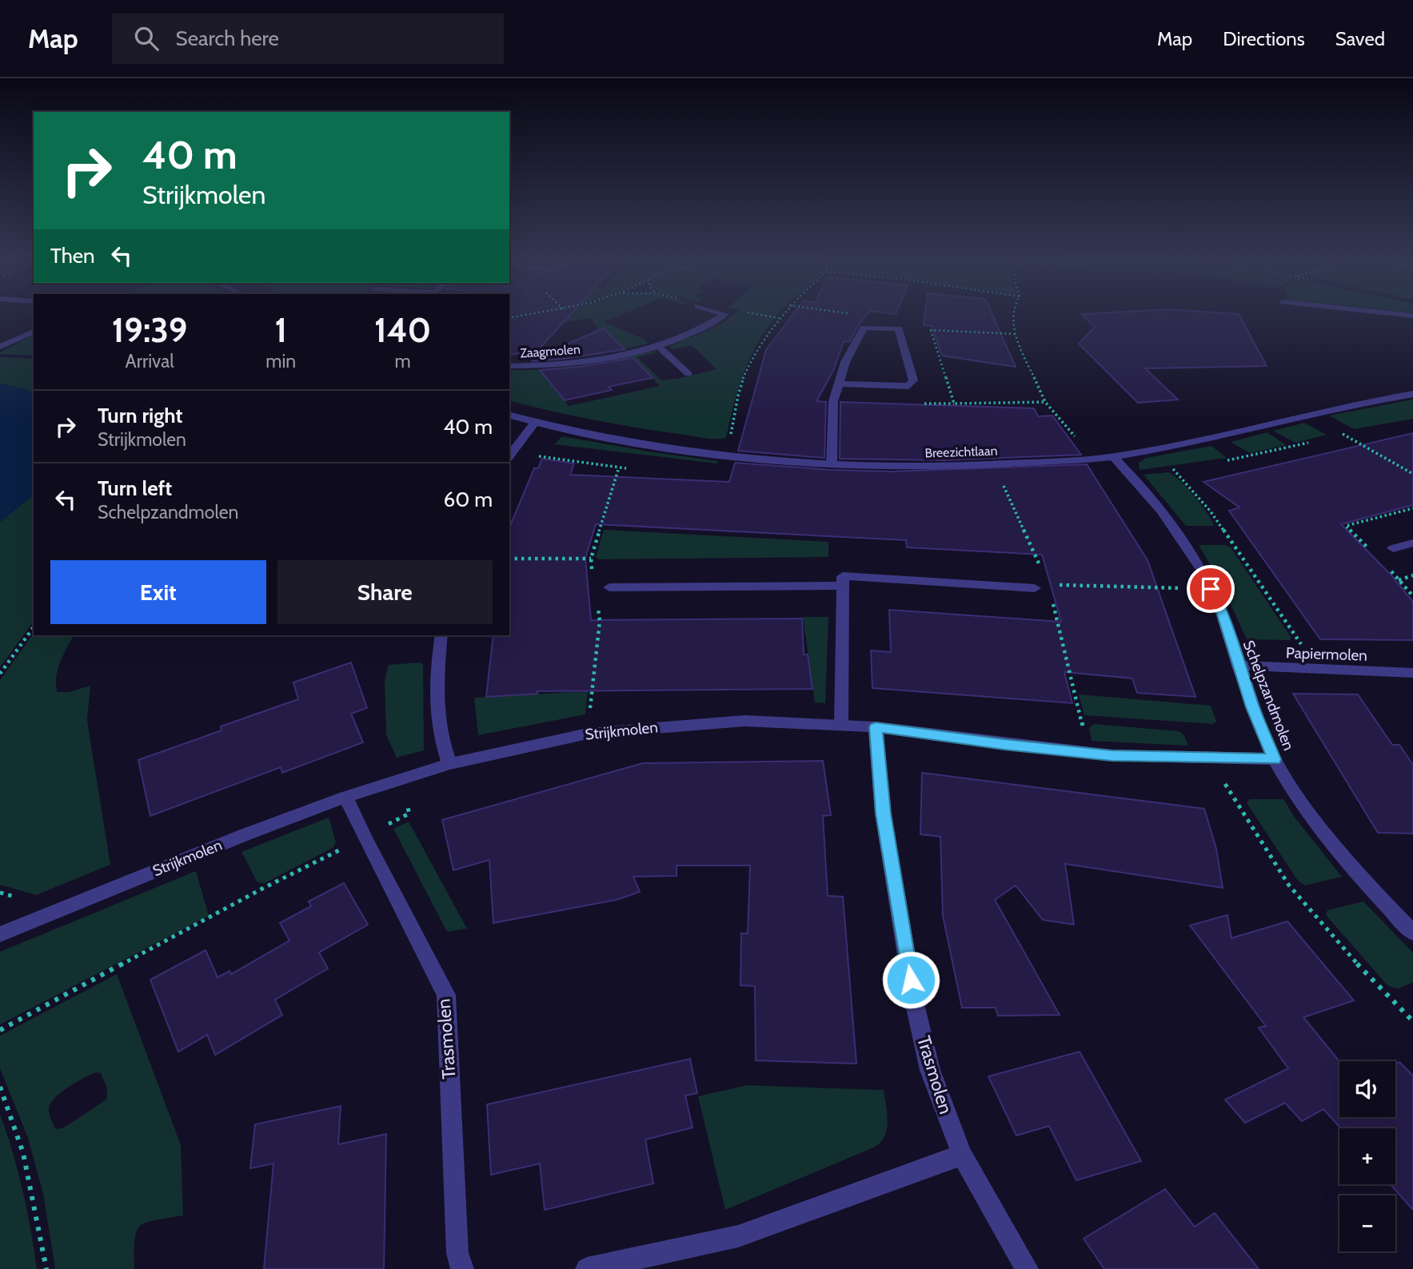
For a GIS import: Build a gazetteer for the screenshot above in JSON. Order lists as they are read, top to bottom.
{
  "streets": {
    "street": [
      "Zaagmolen",
      "Breezichtlaan",
      "Papiermolen",
      "Schelpzandmolen",
      "Strijkmolen",
      "Trasmolen"
    ]
  },
  "crossings": [
    ["Breezichtlaan", "Schelpzandmolen"],
    ["Papiermolen", "Schelpzandmolen"],
    ["Schelpzandmolen", "Strijkmolen"],
    ["Strijkmolen", "Trasmolen"]
  ],
  "page": {
    "header": "Map",
    "search": "Search here",
    "nav": ["Map", "Directions", "Saved"],
    "turn": ["40 m", "Strijkmolen"],
    "then": "Then",
    "eta": [
      "19:39",
      "Arrival",
      "1",
      "min",
      "140",
      "m"
    ],
    "list": [
      {
        "name": "Turn right",
        "note": "Strijkmolen",
        "value": "40 m"
      },
      {
        "name": "Turn left",
        "note": "Schelpzandmolen",
        "value": "60 m"
      }
    ],
    "buttons": ["Exit", "Share"],
    "map_buttons": ["+", "−"]
  }
}
